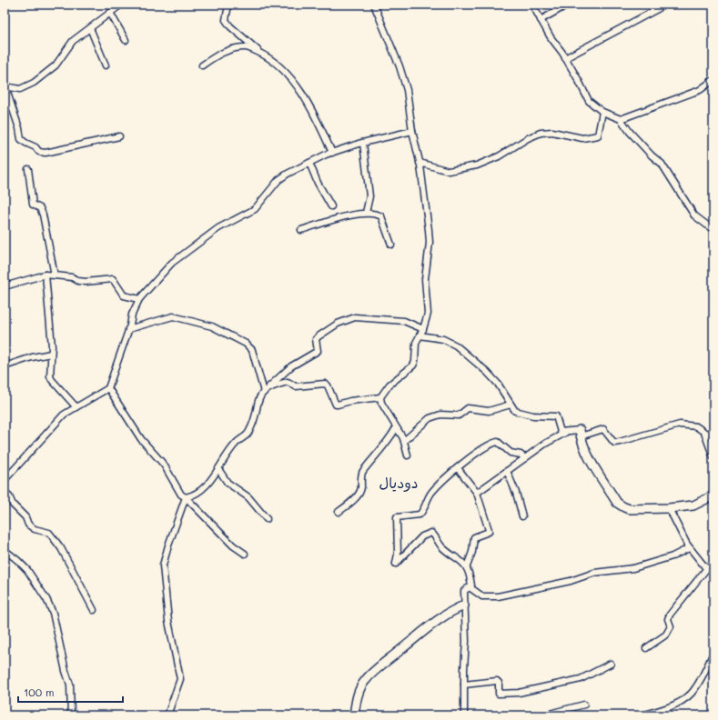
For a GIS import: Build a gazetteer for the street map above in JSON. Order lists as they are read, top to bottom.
{
  "districts": ["دودیال"],
  "scale_bar": "100 m"
}
